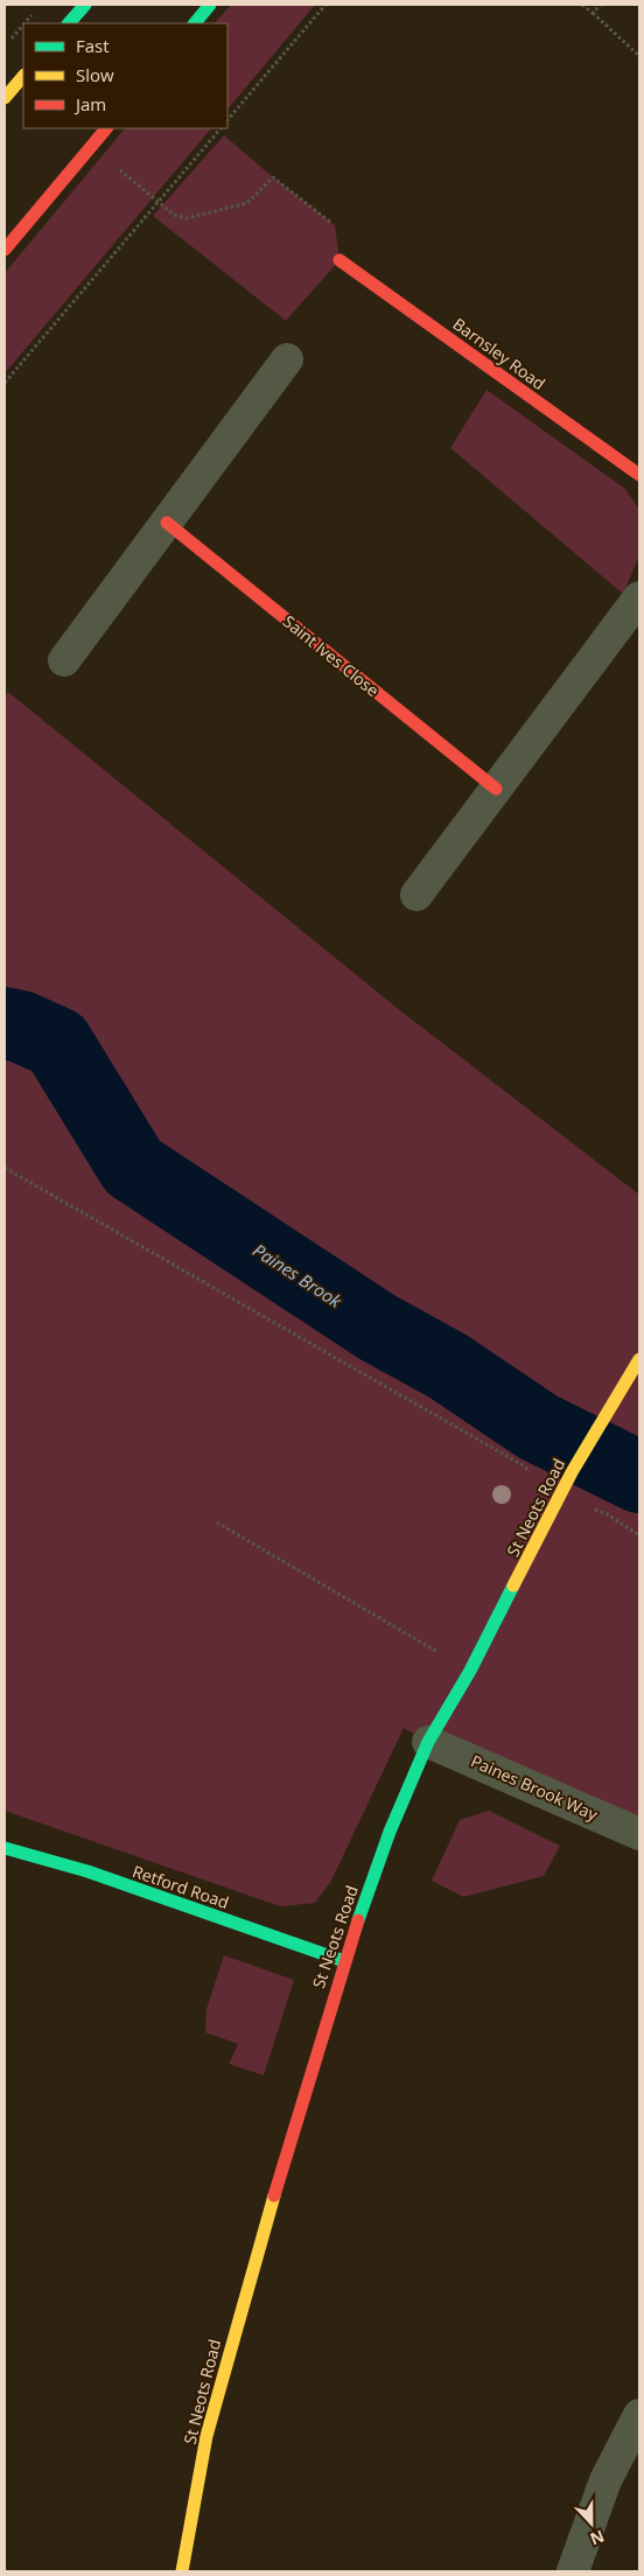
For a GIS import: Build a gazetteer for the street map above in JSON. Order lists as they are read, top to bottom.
{
  "streets": {
    "main road": [
      "Barnsley Road",
      "Saint Ives Close",
      "St Neots Road",
      "Retford Road"
    ],
    "street": ["Paines Brook Way"]
  },
  "crossings": [
    ["St Neots Road", "Paines Brook Way"],
    ["St Neots Road", "Retford Road"]
  ],
  "water": ["Paines Brook"],
  "legend": ["Fast", "Slow", "Jam"],
  "north": "bottom"
}
